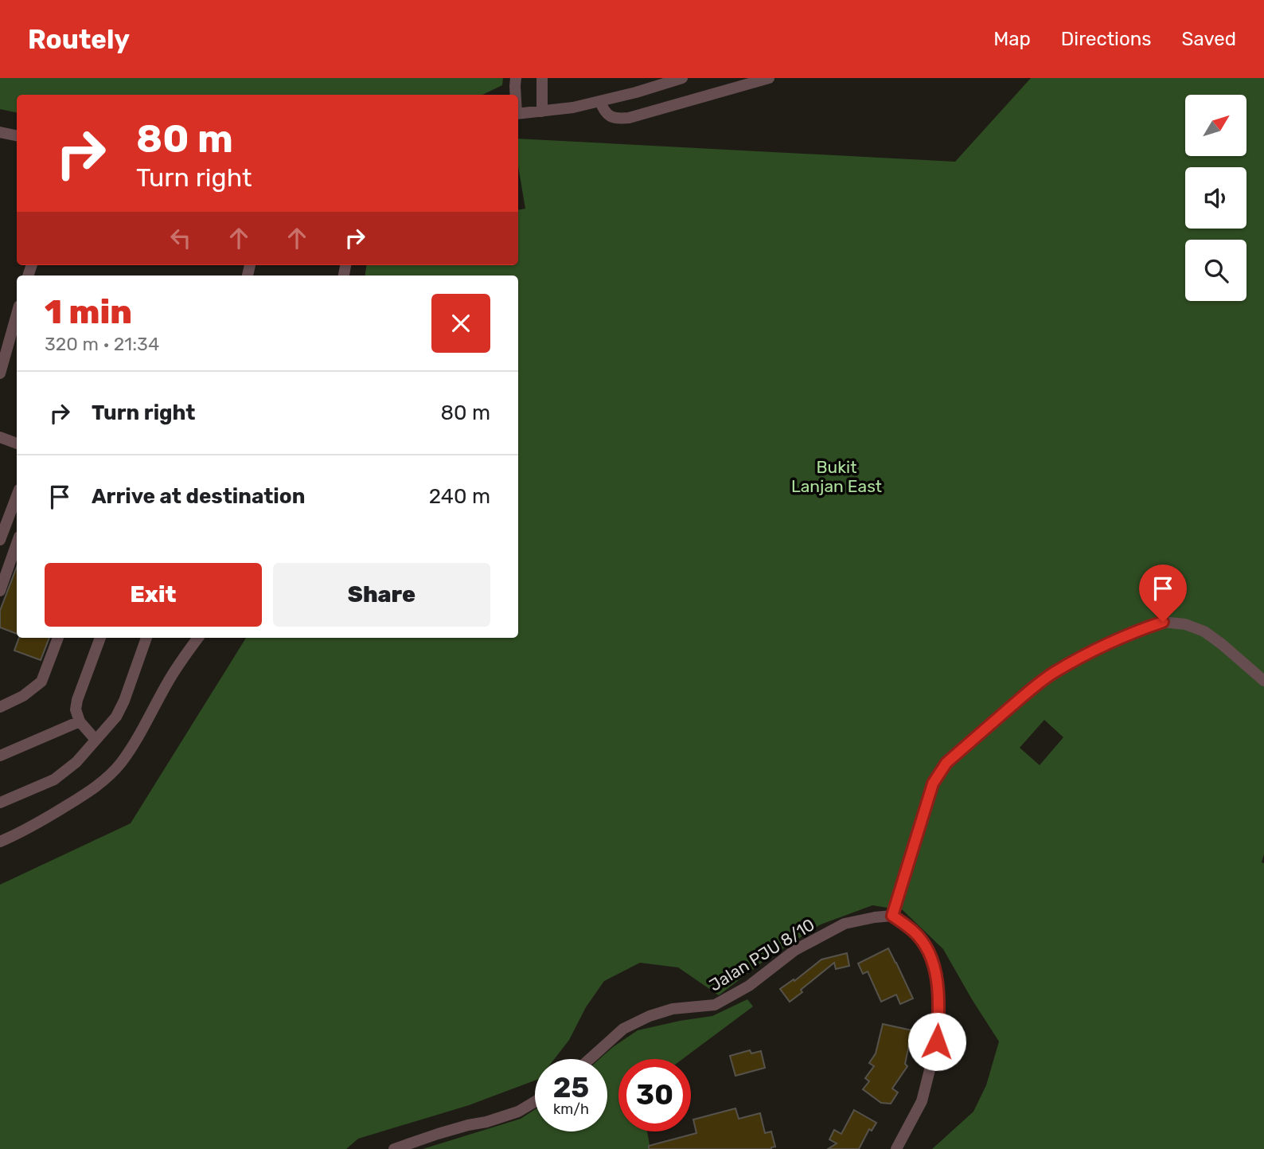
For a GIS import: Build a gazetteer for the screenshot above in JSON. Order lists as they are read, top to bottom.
{
  "streets": {
    "street": ["Jalan PJU 8/10"]
  },
  "parks": ["Bukit Lanjan East"],
  "north": "top right",
  "page": {
    "header": "Routely",
    "nav": ["Map", "Directions", "Saved"],
    "turn": ["80 m", "Turn right"],
    "heading": ["1 min", "320 m · 21:34"],
    "list": [
      {
        "name": "Turn right",
        "value": "80 m"
      },
      {
        "name": "Arrive at destination",
        "value": "240 m"
      }
    ],
    "buttons": ["Exit", "Share"],
    "speed": "25 km/h",
    "limit": "30"
  }
}
